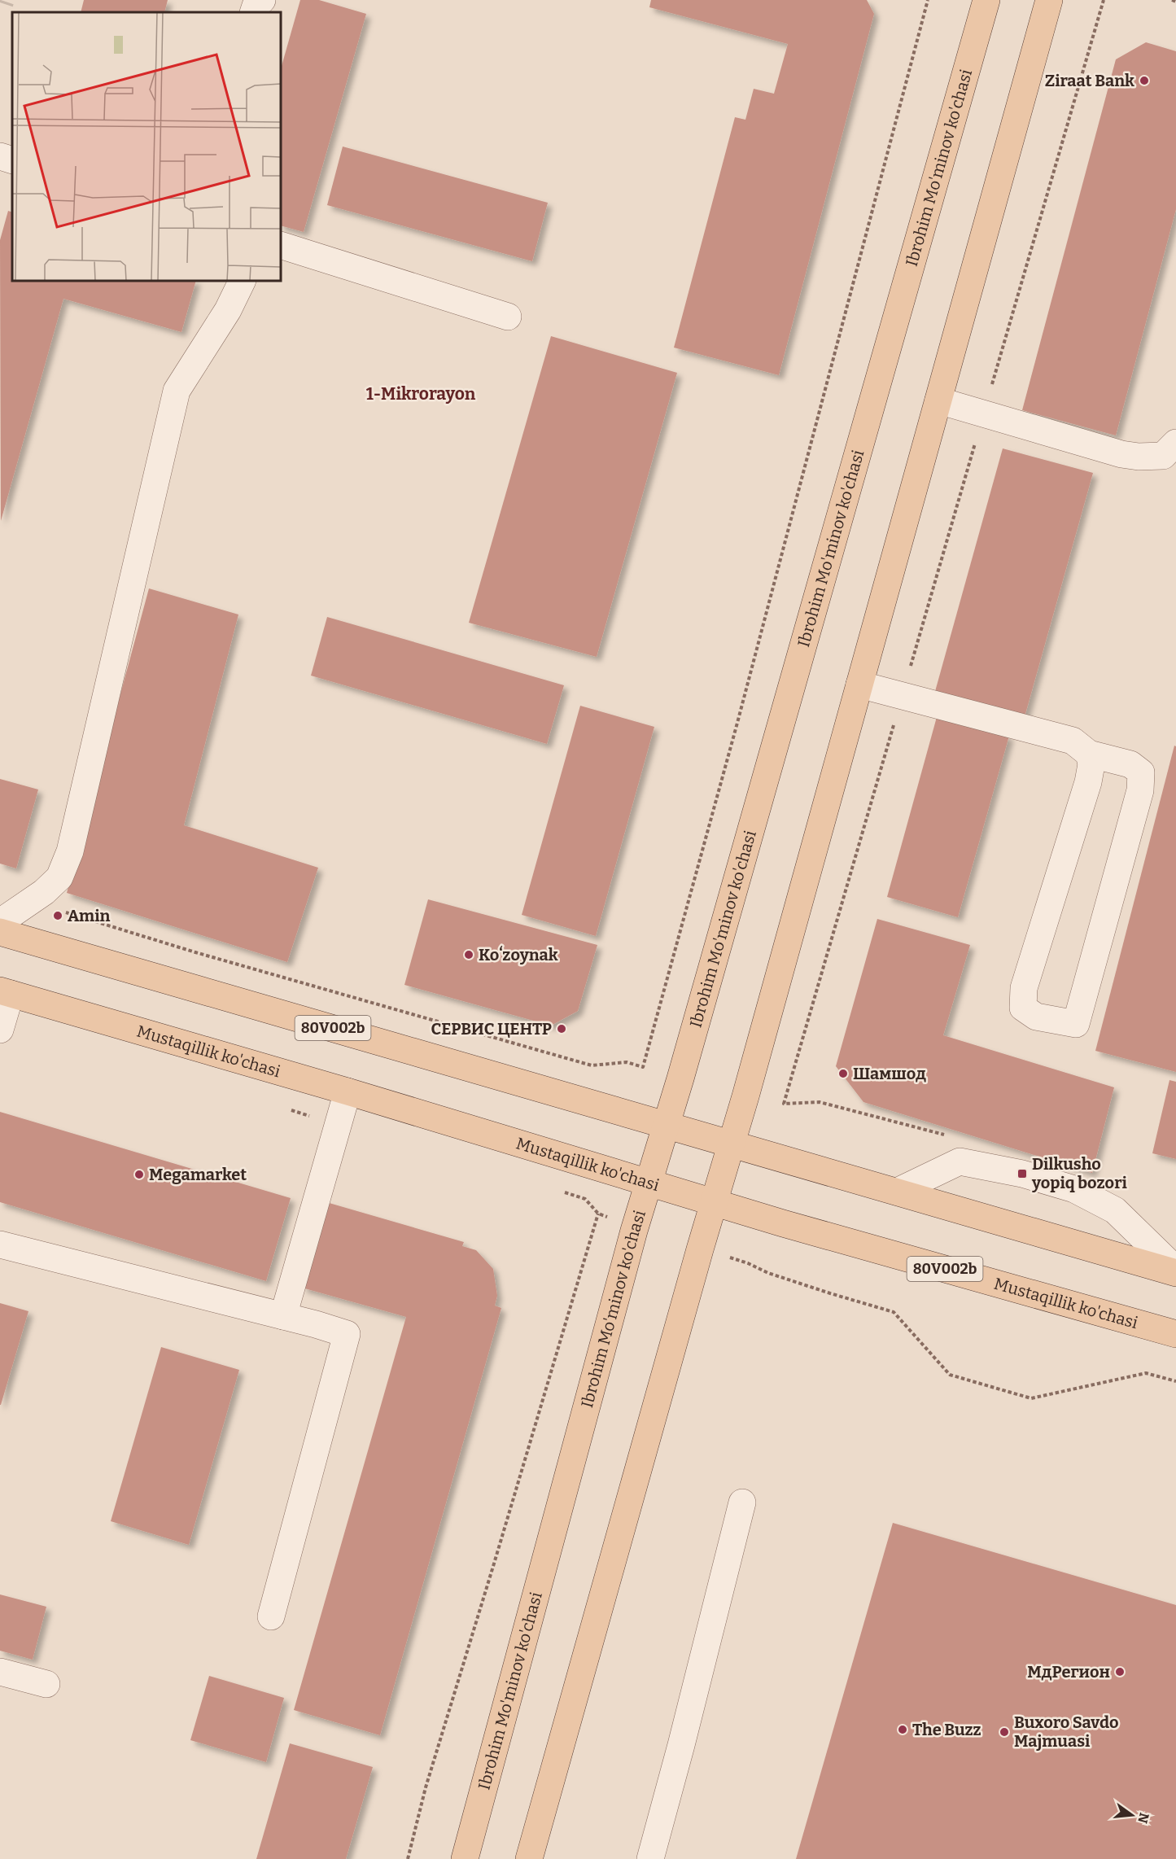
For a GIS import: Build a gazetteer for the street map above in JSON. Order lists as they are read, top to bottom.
{
  "streets": {
    "main road": ["Ibrohim Mo'minov ko'chasi", "80V002b", "Mustaqillik ko'chasi"]
  },
  "crossings": [
    ["Ibrohim Mo'minov ko'chasi", "80V002b"],
    ["Ibrohim Mo'minov ko'chasi", "Mustaqillik ko'chasi"]
  ],
  "districts": ["1-Mikrorayon"],
  "places": {
    "other": [
      "Ziraat Bank",
      "Amin",
      "Koʻzoynak",
      "СЕРВИС ЦЕНТР",
      "Шамшод",
      "Megamarket",
      "МдРегион",
      "The Buzz",
      "Buxoro Savdo Majmuasi"
    ],
    "transit": ["Dilkusho yopiq bozori"]
  },
  "north": "right"
}
